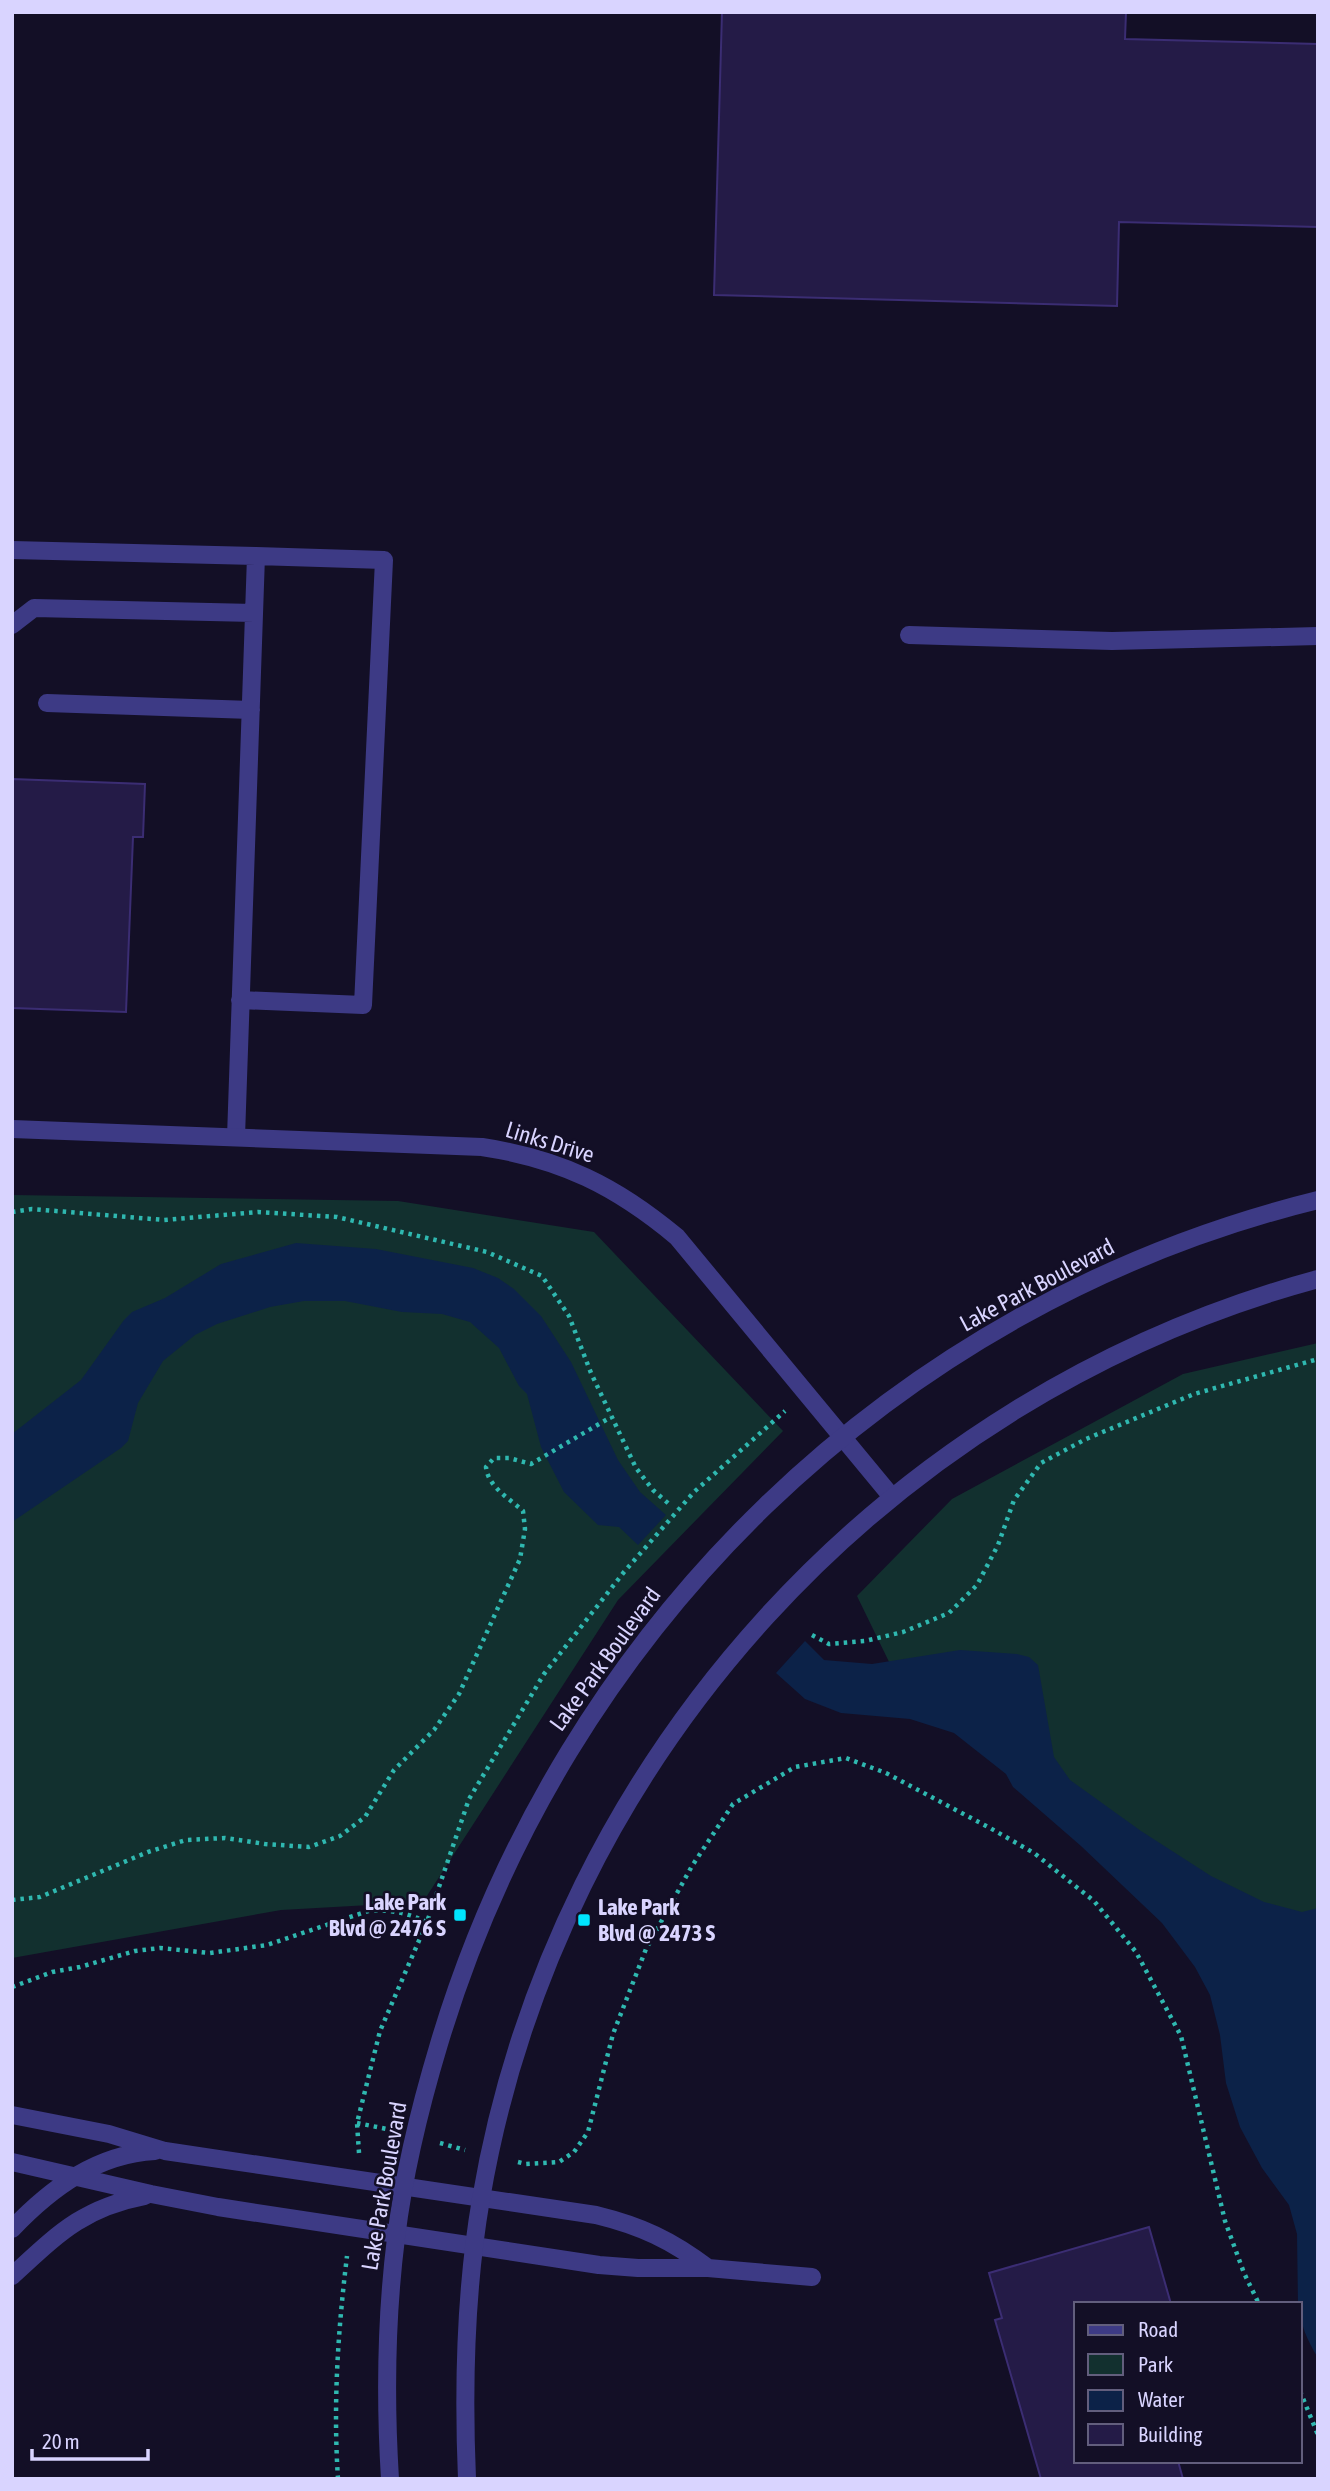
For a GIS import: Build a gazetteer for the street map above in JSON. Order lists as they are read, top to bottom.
{
  "streets": {
    "street": ["Links Drive", "Lake Park Boulevard"]
  },
  "crossings": [
    ["Links Drive", "Lake Park Boulevard"]
  ],
  "places": {
    "transit": ["Lake Park Blvd @ 2476 S", "Lake Park Blvd @ 2473 S"]
  },
  "legend": [
    "Road",
    "Park",
    "Water",
    "Building"
  ],
  "scale_bar": "20 m"
}
